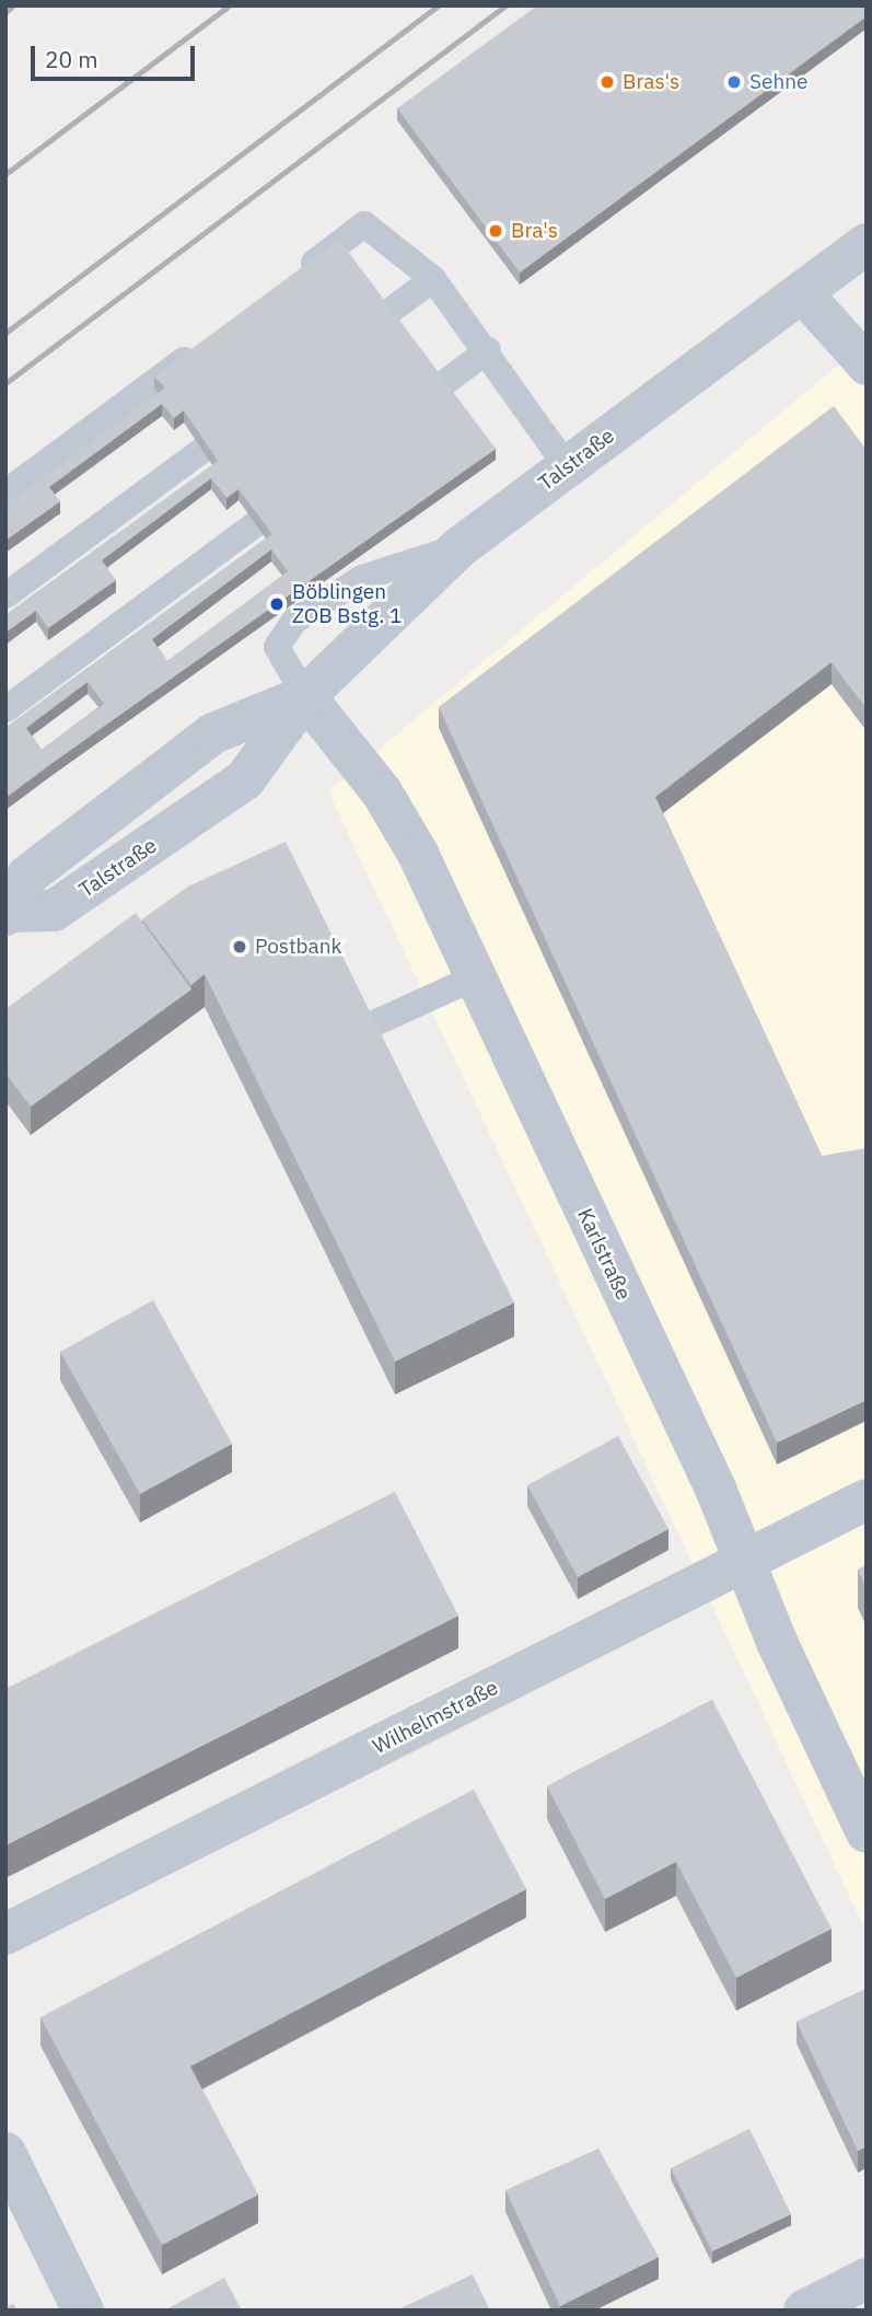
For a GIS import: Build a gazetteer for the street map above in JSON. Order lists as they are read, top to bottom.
{
  "streets": {
    "street": ["Talstraße", "Karlstraße", "Wilhelmstraße"]
  },
  "crossings": [
    ["Talstraße", "Karlstraße"],
    ["Karlstraße", "Wilhelmstraße"]
  ],
  "places": [
    "Bras's",
    "Sehne",
    "Bra's",
    "Böblingen ZOB Bstg. 1",
    "Postbank"
  ],
  "scale_bar": "20 m"
}
